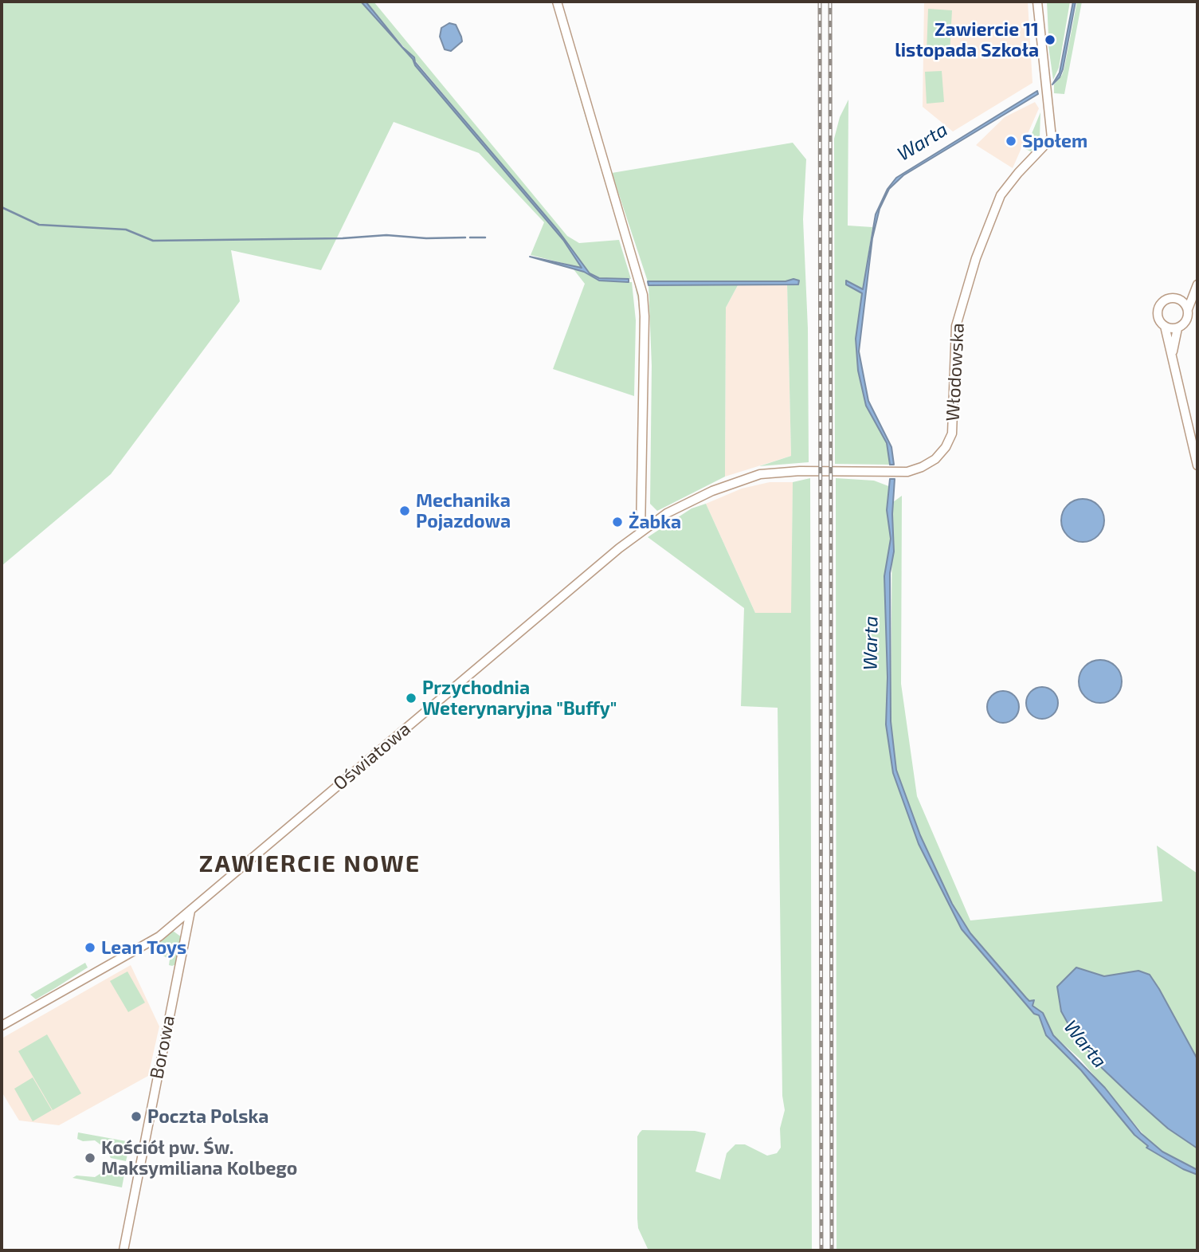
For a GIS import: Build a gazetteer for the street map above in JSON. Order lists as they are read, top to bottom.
{
  "streets": {
    "street": ["Włodowska", "Oświatowa", "Borowa"]
  },
  "crossings": [
    ["Włodowska", "Oświatowa"],
    ["Oświatowa", "Borowa"]
  ],
  "districts": ["ZAWIERCIE NOWE"],
  "water": ["Warta"],
  "places": [
    "Zawiercie 11 listopada Szkoła",
    "Społem",
    "Mechanika Pojazdowa",
    "Żabka",
    "Przychodnia Weterynaryjna \"Buffy\"",
    "Lean Toys",
    "Poczta Polska",
    "Kościół pw. Św. Maksymiliana Kolbego"
  ]
}
